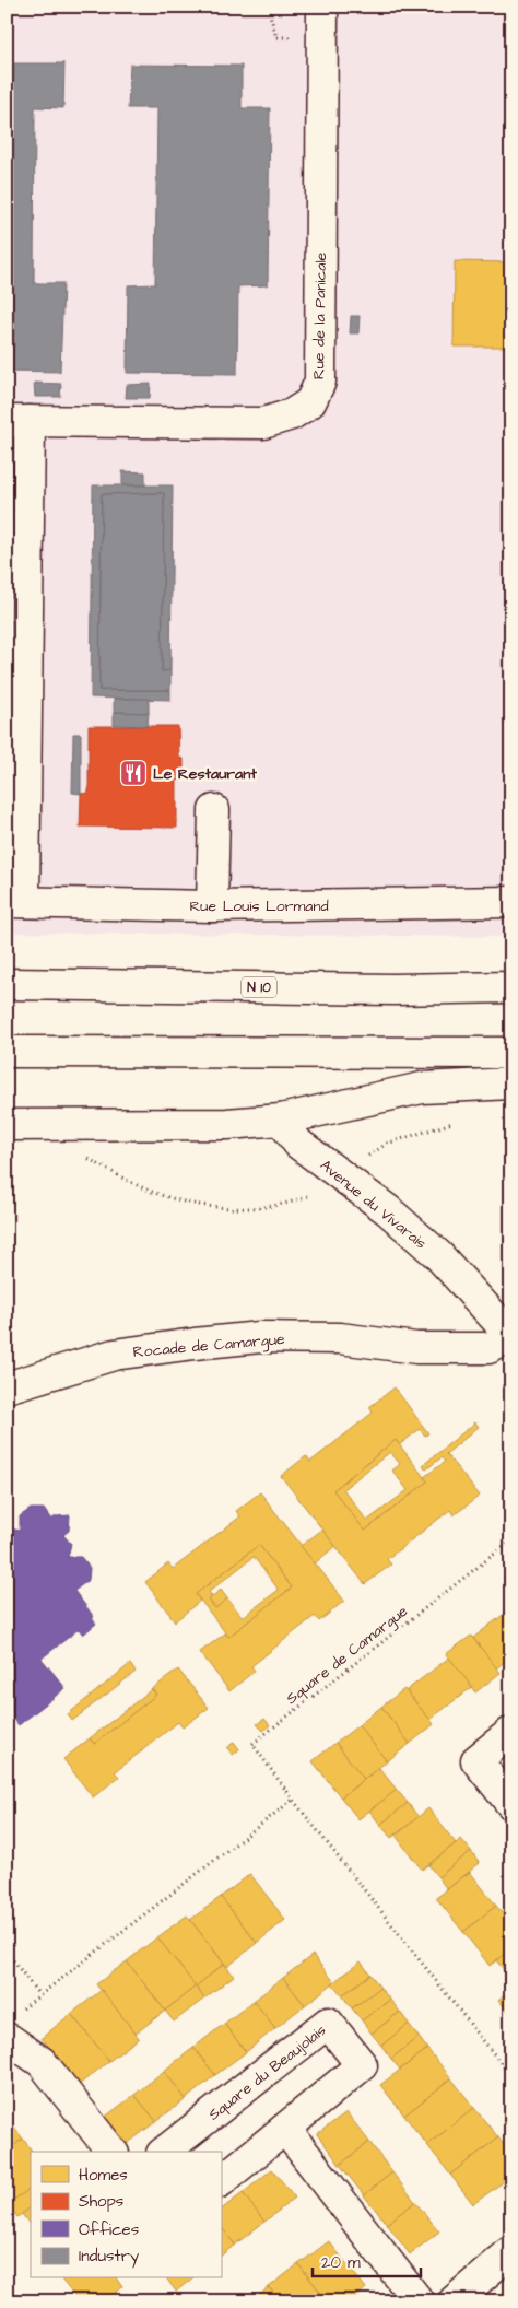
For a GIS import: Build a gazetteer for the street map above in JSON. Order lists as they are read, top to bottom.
{
  "streets": {
    "street": [
      "Rue de la Panicale",
      "Rue Louis Lormand",
      "N 10",
      "Avenue du Vivarais",
      "Rocade de Camargue",
      "Square du Beaujolais"
    ],
    "path": ["Square de Camargue"]
  },
  "crossings": [
    ["Rue de la Panicale", "Rue Louis Lormand"],
    ["Avenue du Vivarais", "Rocade de Camargue"]
  ],
  "places": {
    "restaurant": ["Le Restaurant"]
  },
  "legend": [
    "Homes",
    "Shops",
    "Offices",
    "Industry"
  ],
  "scale_bar": "20 m"
}
